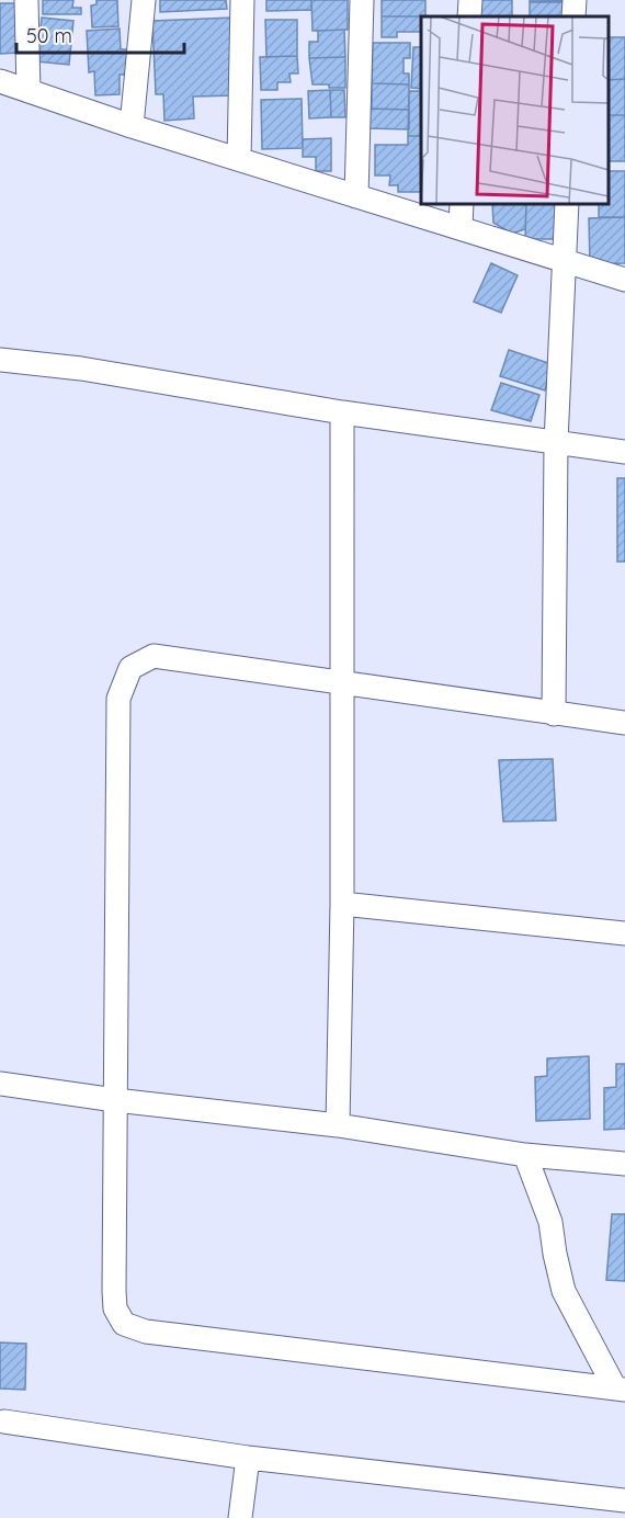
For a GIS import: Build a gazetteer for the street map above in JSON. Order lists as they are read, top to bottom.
{
  "scale_bar": "50 m"
}
